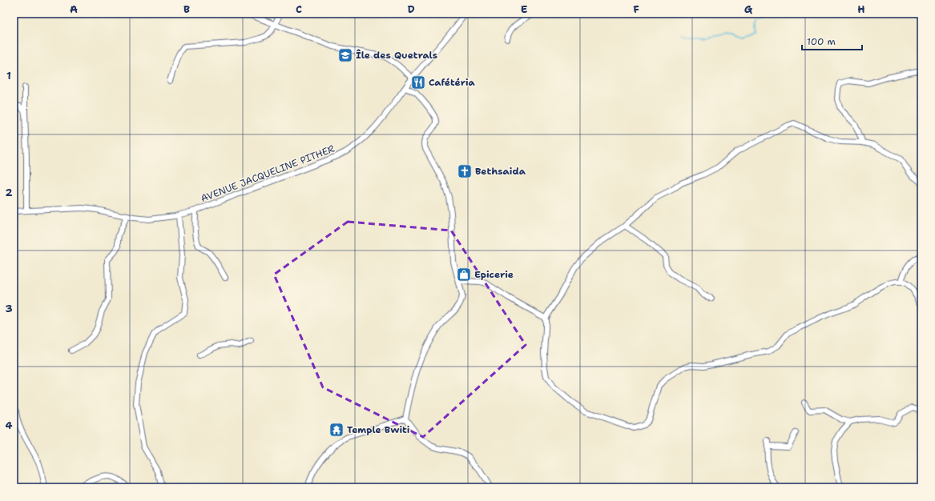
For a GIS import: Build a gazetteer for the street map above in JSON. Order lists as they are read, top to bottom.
{
  "streets": {
    "street": ["AVENUE JACQUELINE PITHER"]
  },
  "places": {
    "school or university": ["Île des Quetrals"],
    "restaurant": ["Cafétéria"],
    "church": ["Bethsaida"],
    "shop": ["Epicerie"],
    "temple": ["Temple Bwiti"]
  },
  "scale_bar": "100 m",
  "grid": {
    "columns": [
      "A",
      "B",
      "C",
      "D",
      "E",
      "F",
      "G",
      "H"
    ],
    "rows": [
      "1",
      "2",
      "3",
      "4"
    ]
  }
}
